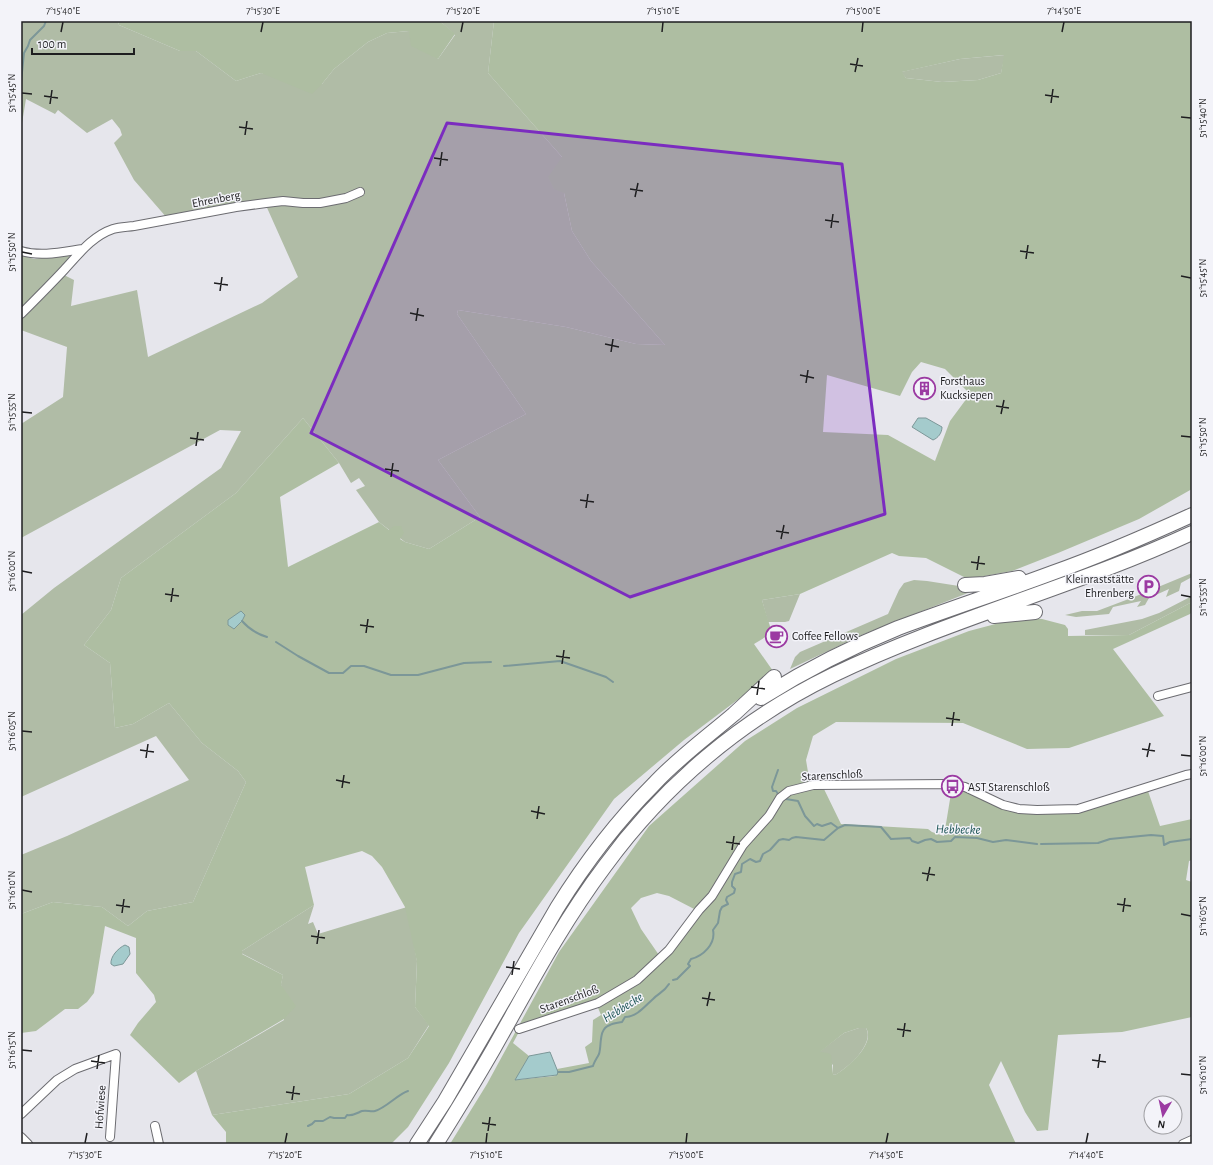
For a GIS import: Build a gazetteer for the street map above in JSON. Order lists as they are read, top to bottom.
{
  "streets": {
    "street": ["Ehrenberg", "Starenschloß", "Hofwiese"]
  },
  "water": ["Hebbecke"],
  "places": {
    "building": ["Forsthaus Kucksiepen"],
    "parking": ["Kleinraststätte Ehrenberg"],
    "cafe": ["Coffee Fellows"],
    "bus stop": ["AST Starenschloß"]
  },
  "scale_bar": "100 m",
  "north": "bottom",
  "coordinates": [
    "7°15'40\"E",
    "7°15'30\"E",
    "7°15'20\"E",
    "7°15'10\"E",
    "7°15'00\"E",
    "7°14'50\"E",
    "51°15'45\"N",
    "51°15'40\"N",
    "51°15'50\"N",
    "51°15'55\"N",
    "51°16'00\"N",
    "51°16'05\"N",
    "51°16'10\"N",
    "51°16'15\"N",
    "7°14'40\"E"
  ]
}
